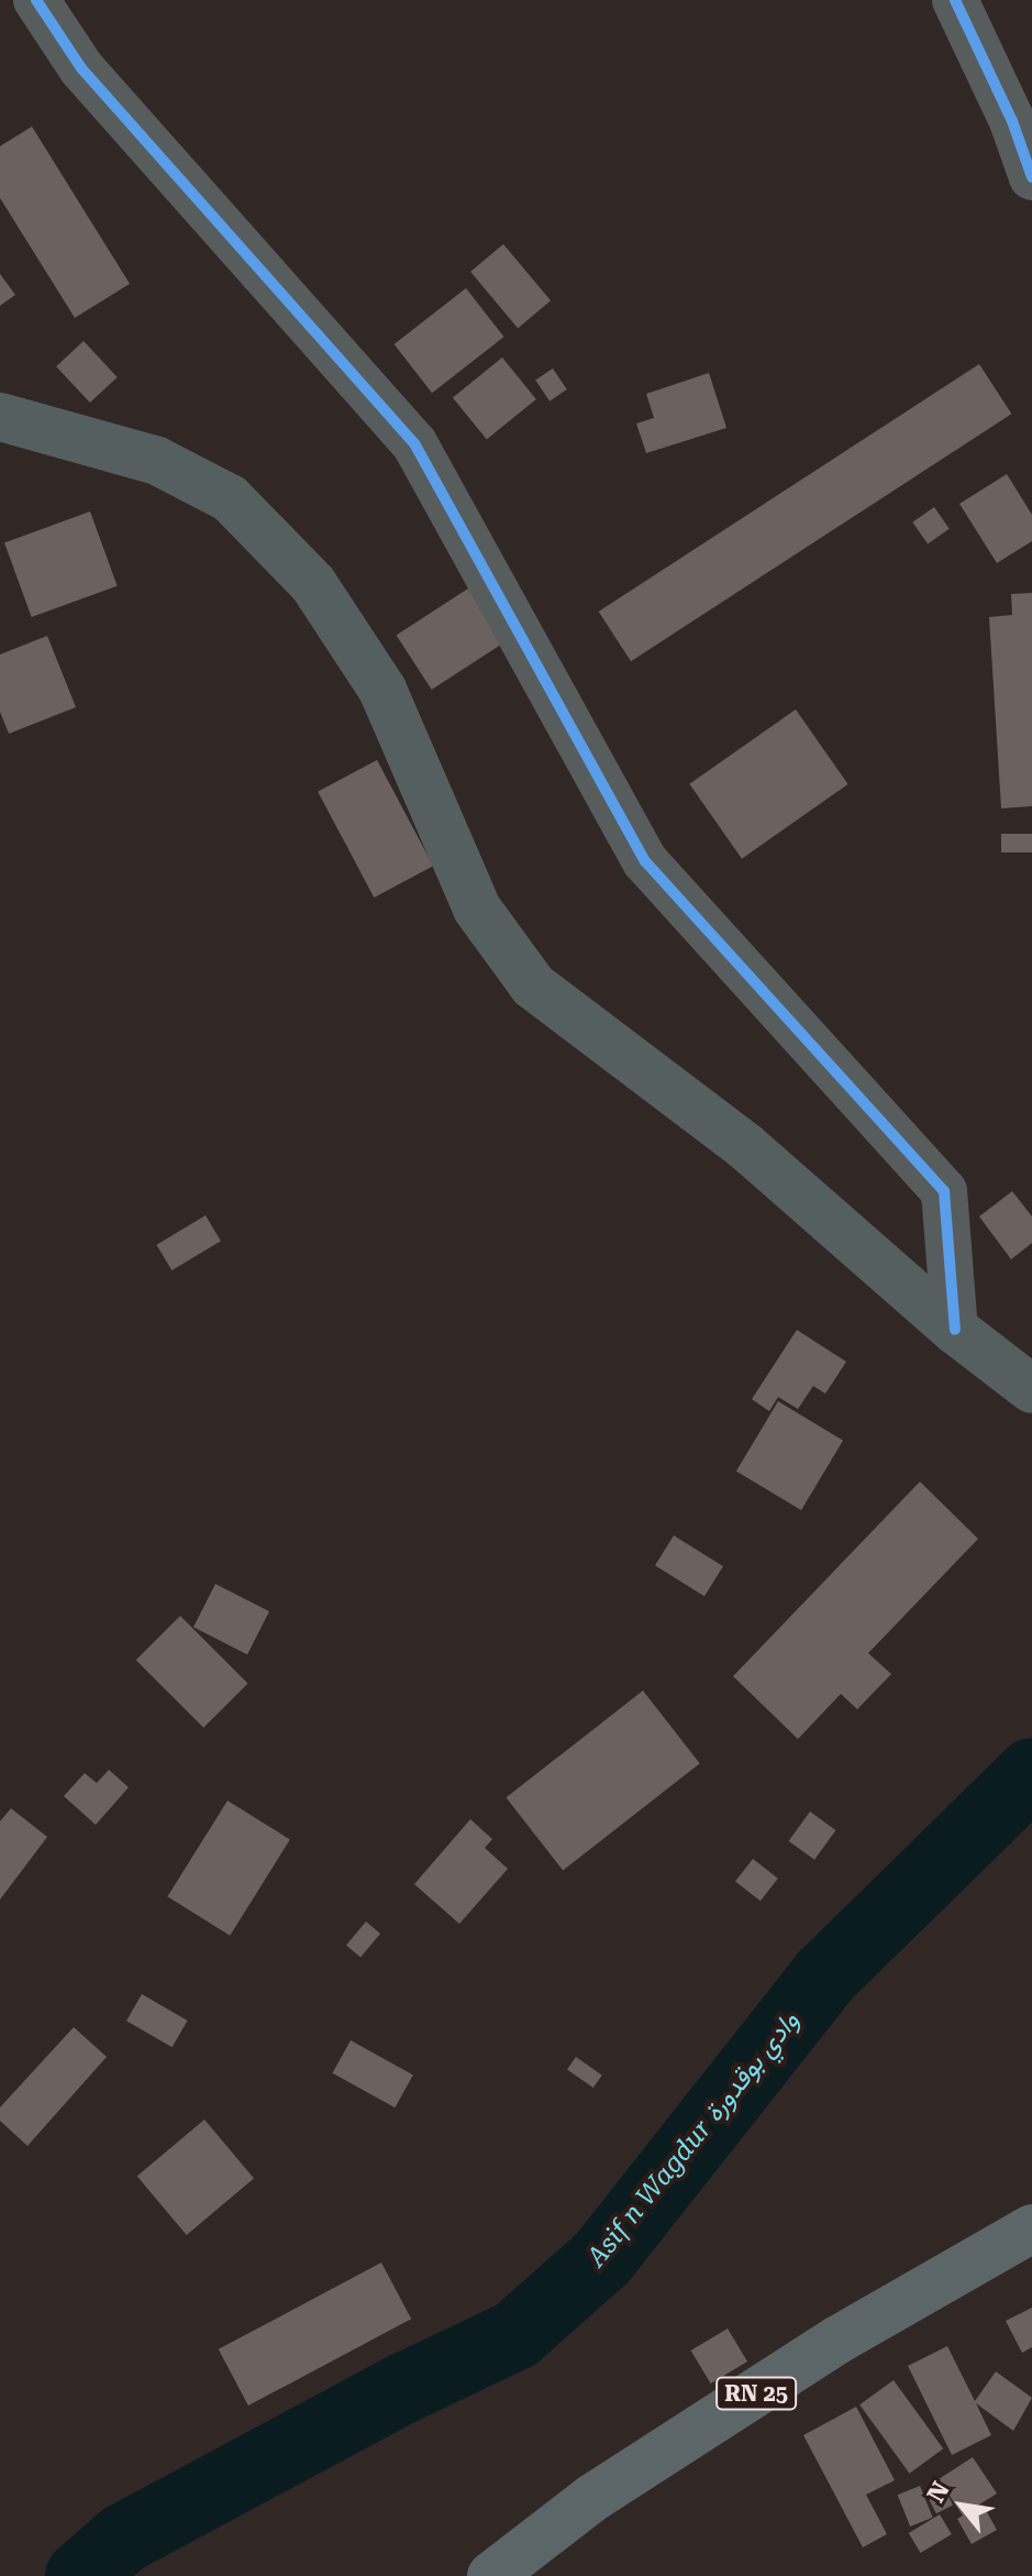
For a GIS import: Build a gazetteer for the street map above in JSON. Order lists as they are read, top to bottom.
{
  "streets": {
    "main road": ["RN 25"]
  },
  "water": ["Asif n Wagdur وادي بوقدورة"],
  "north": "top left"
}
